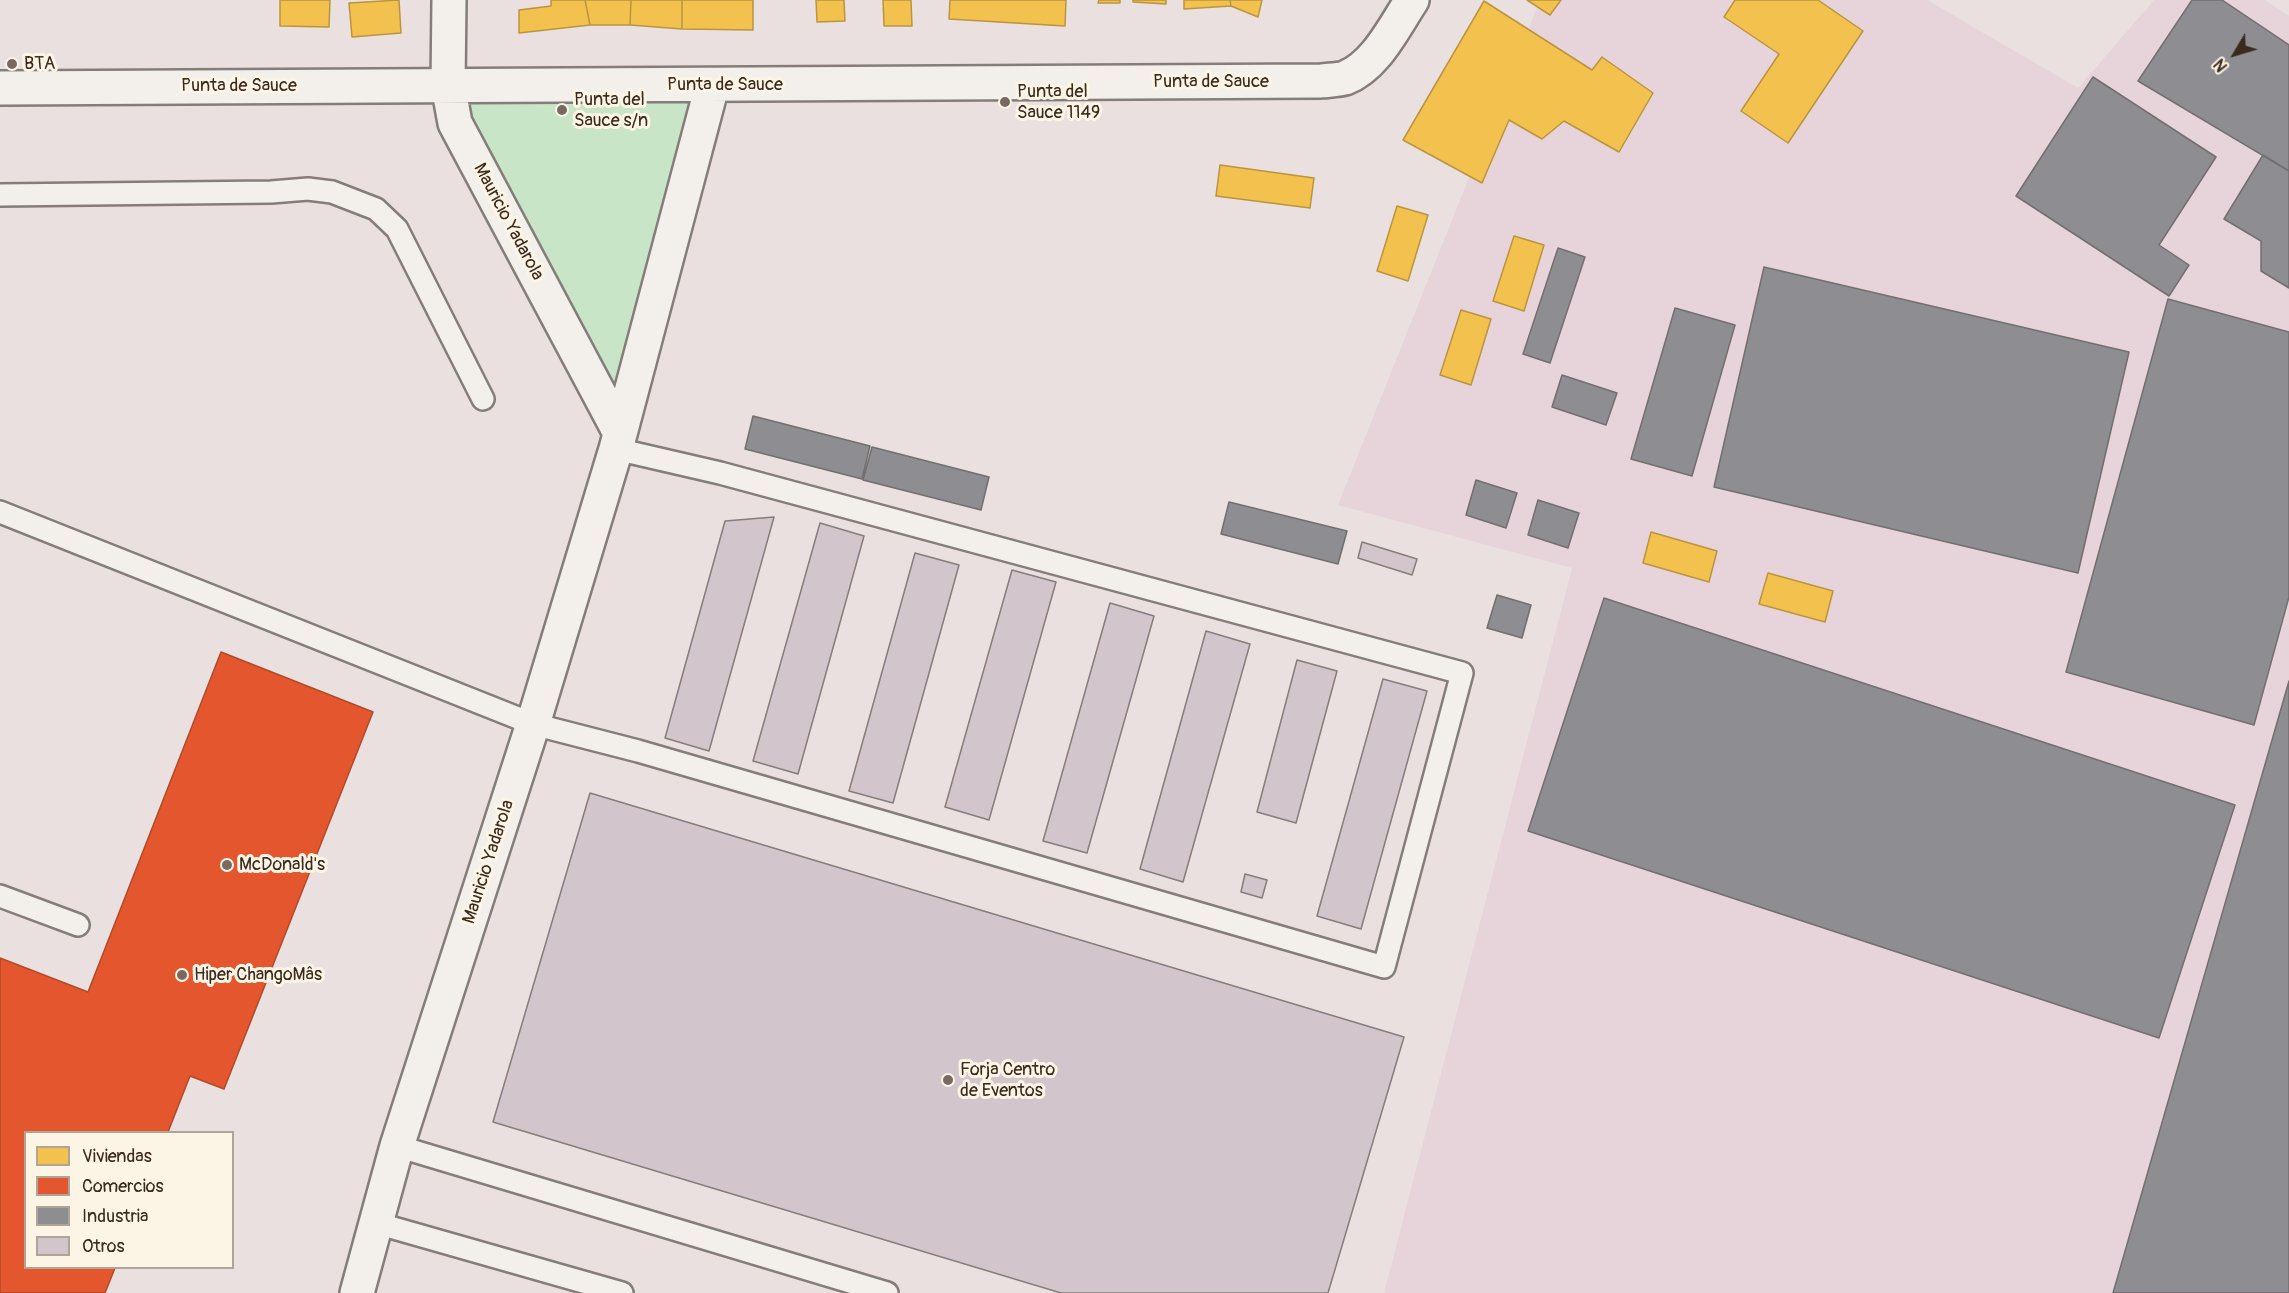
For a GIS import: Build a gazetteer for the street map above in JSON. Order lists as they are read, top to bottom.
{
  "streets": {
    "street": ["Punta de Sauce", "Mauricio Yadarola"]
  },
  "crossings": [
    ["Punta de Sauce", "Mauricio Yadarola"]
  ],
  "places": [
    "BTA",
    "Punta del Sauce 1149",
    "Punta del Sauce s/n",
    "McDonald's",
    "Hiper ChangoMâs",
    "Forja Centro de Eventos"
  ],
  "legend": [
    "Viviendas",
    "Comercios",
    "Industria",
    "Otros"
  ],
  "north": "bottom left"
}
